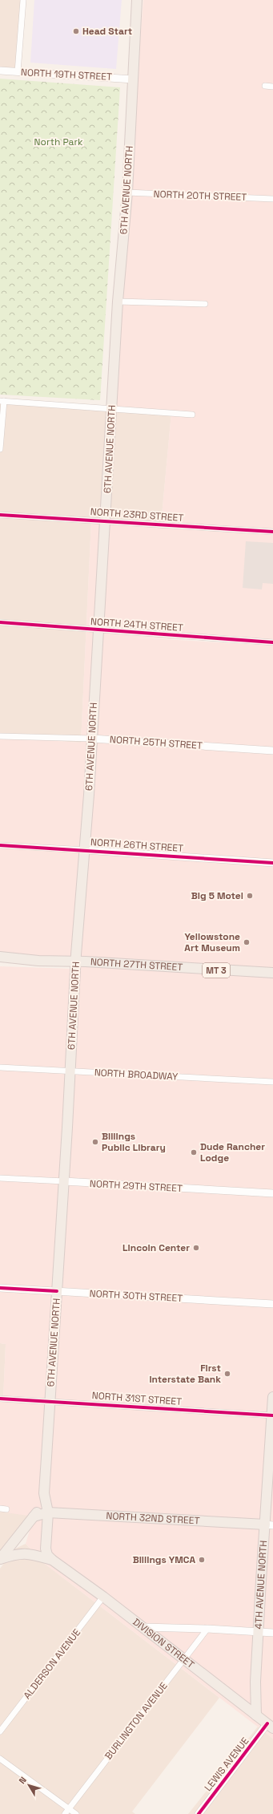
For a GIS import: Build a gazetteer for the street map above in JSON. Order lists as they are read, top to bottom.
{
  "streets": {
    "main road": [
      "6TH AVENUE NORTH",
      "NORTH 27TH STREET",
      "MT 3",
      "NORTH 32ND STREET",
      "4TH AVENUE NORTH",
      "DIVISION STREET"
    ],
    "street": [
      "NORTH 19TH STREET",
      "NORTH 20TH STREET",
      "NORTH 23RD STREET",
      "NORTH 24TH STREET",
      "NORTH 25TH STREET",
      "NORTH 26TH STREET",
      "NORTH BROADWAY",
      "NORTH 29TH STREET",
      "NORTH 30TH STREET",
      "NORTH 31ST STREET",
      "ALDERSON AVENUE",
      "BURLINGTON AVENUE",
      "LEWIS AVENUE"
    ]
  },
  "crossings": [
    ["NORTH 19TH STREET", "6TH AVENUE NORTH"],
    ["6TH AVENUE NORTH", "NORTH 20TH STREET"],
    ["6TH AVENUE NORTH", "NORTH 23RD STREET"],
    ["6TH AVENUE NORTH", "NORTH 24TH STREET"],
    ["6TH AVENUE NORTH", "NORTH 25TH STREET"],
    ["6TH AVENUE NORTH", "NORTH 26TH STREET"],
    ["6TH AVENUE NORTH", "NORTH 27TH STREET"],
    ["6TH AVENUE NORTH", "NORTH BROADWAY"],
    ["6TH AVENUE NORTH", "NORTH 29TH STREET"],
    ["6TH AVENUE NORTH", "NORTH 30TH STREET"],
    ["6TH AVENUE NORTH", "NORTH 31ST STREET"],
    ["6TH AVENUE NORTH", "NORTH 32ND STREET"],
    ["6TH AVENUE NORTH", "DIVISION STREET"],
    ["NORTH 31ST STREET", "4TH AVENUE NORTH"],
    ["NORTH 32ND STREET", "4TH AVENUE NORTH"],
    ["4TH AVENUE NORTH", "DIVISION STREET"],
    ["DIVISION STREET", "ALDERSON AVENUE"],
    ["DIVISION STREET", "BURLINGTON AVENUE"],
    ["DIVISION STREET", "LEWIS AVENUE"]
  ],
  "parks": ["North Park"],
  "places": [
    "Head Start",
    "Big 5 Motel",
    "Yellowstone Art Museum",
    "Billings Public Library",
    "Dude Rancher Lodge",
    "Lincoln Center",
    "First Interstate Bank",
    "Billings YMCA"
  ],
  "north": "top left"
}
